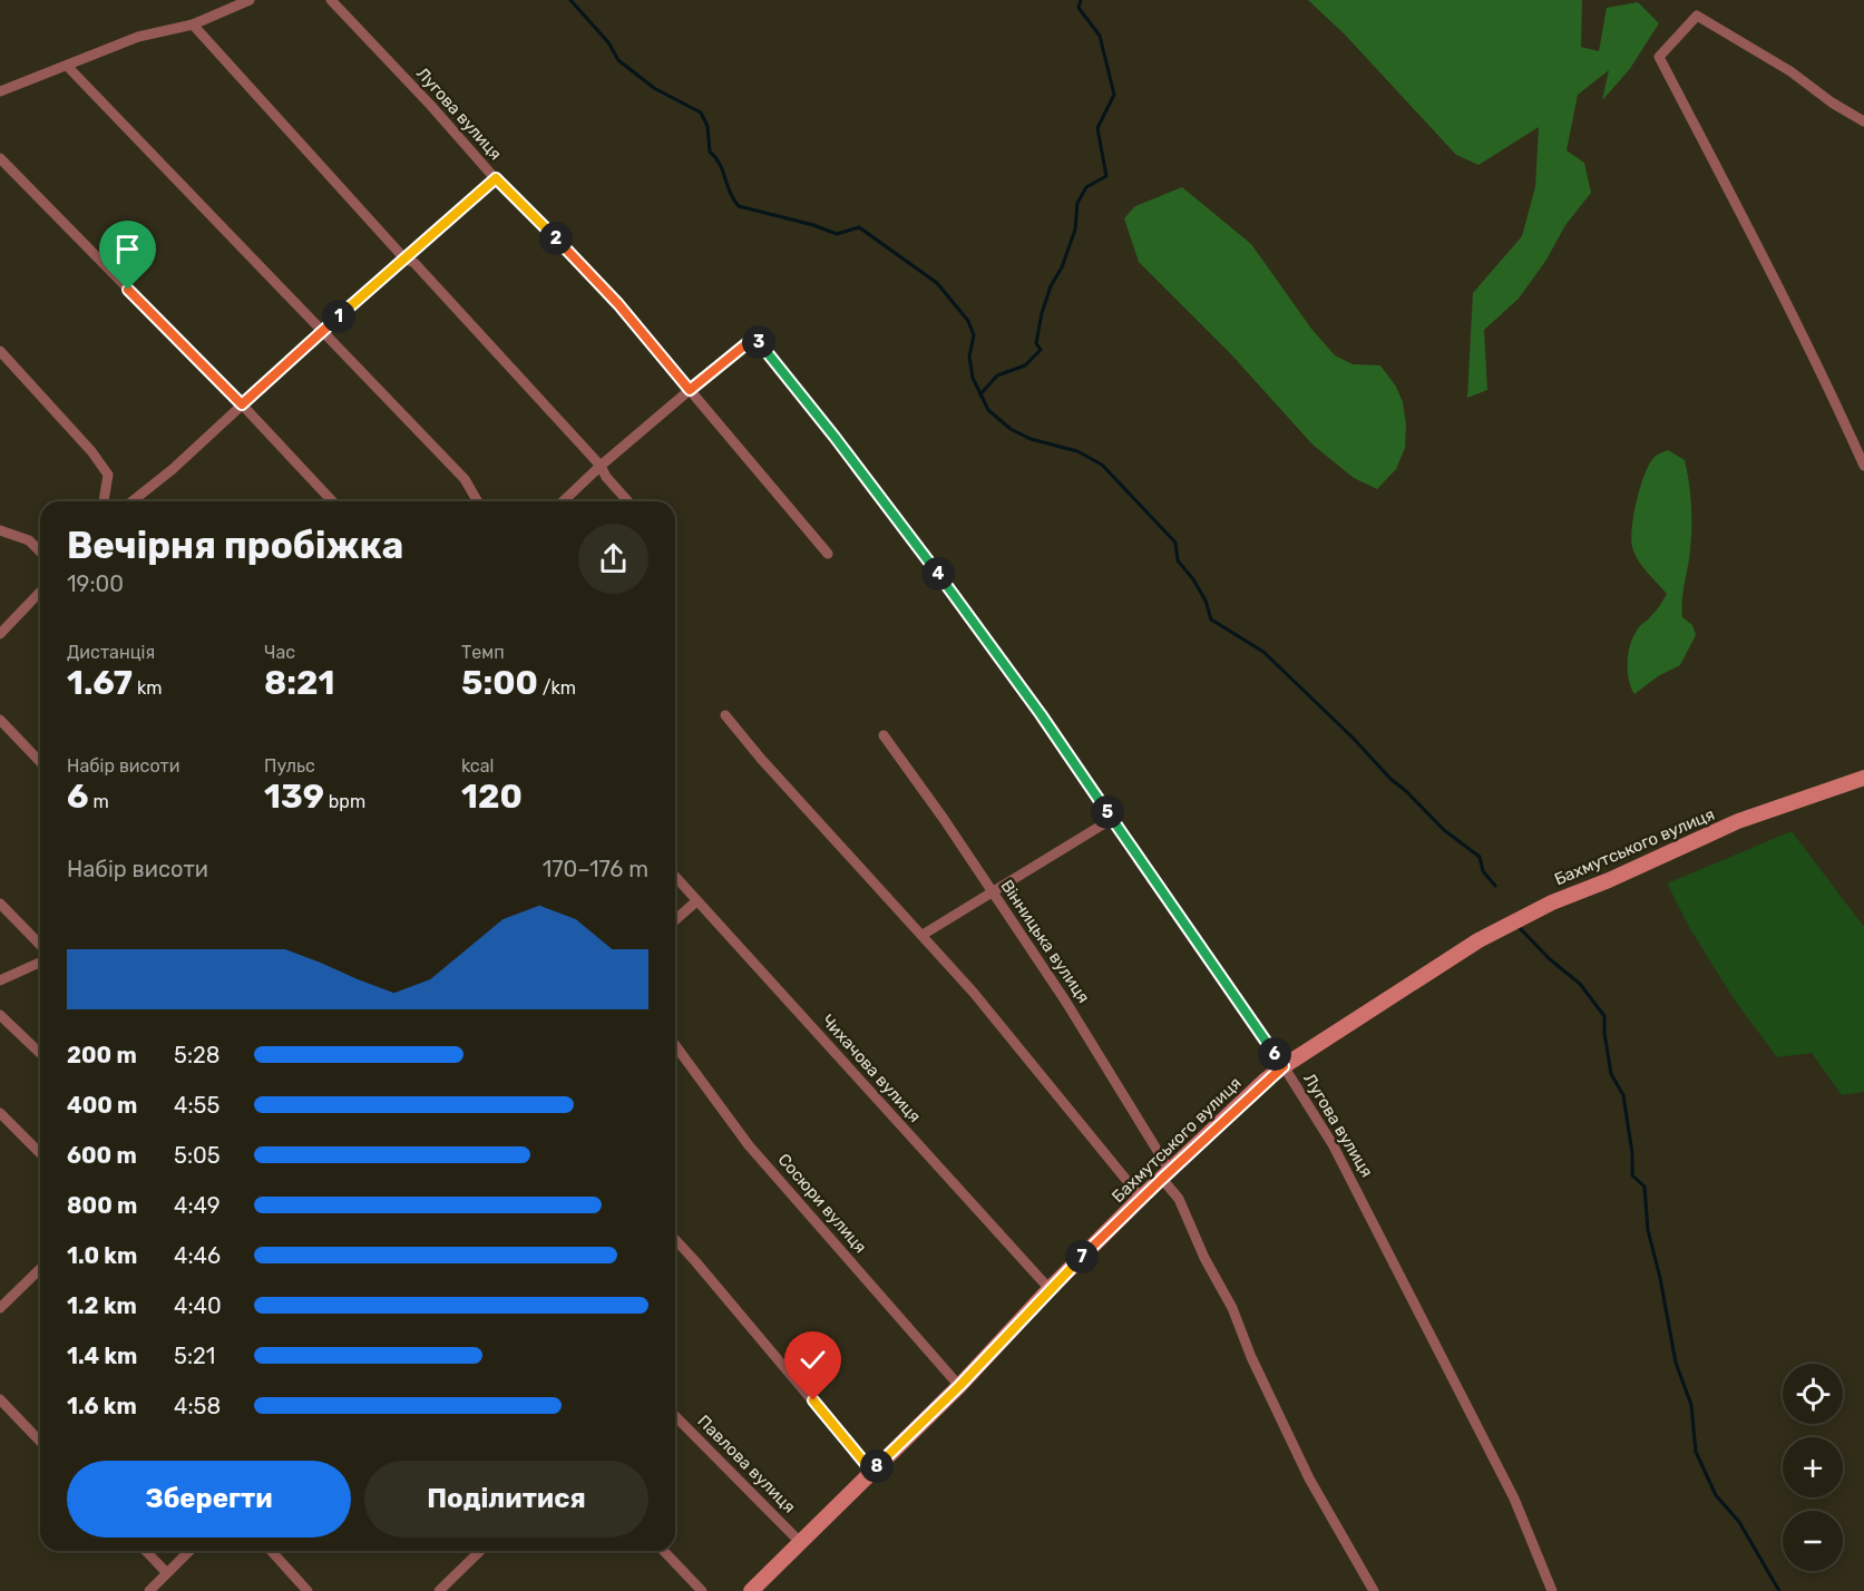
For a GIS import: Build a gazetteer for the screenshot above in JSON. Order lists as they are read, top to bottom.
{
  "streets": {
    "main road": ["Бахмутського вулиця"],
    "street": [
      "Лугова вулиця",
      "Вінницька вулиця",
      "Чихачова вулиця",
      "Сосюри вулиця",
      "Павлова вулиця"
    ]
  },
  "crossings": [
    ["Лугова вулиця", "Бахмутського вулиця"],
    ["Бахмутського вулиця", "Вінницька вулиця"],
    ["Бахмутського вулиця", "Чихачова вулиця"],
    ["Бахмутського вулиця", "Сосюри вулиця"],
    ["Бахмутського вулиця", "Павлова вулиця"]
  ],
  "page": {
    "pins": [
      "2",
      "1",
      "3",
      "4",
      "5",
      "6",
      "7",
      "8"
    ],
    "heading": ["Вечірня пробіжка", "19:00"],
    "stats": [
      ["Дистанція", "1.67 km"],
      ["Час", "8:21"],
      ["Темп", "5:00 /km"],
      ["Набір висоти", "6 m"],
      ["Пульс", "139 bpm"],
      ["kcal", "120"]
    ],
    "chart": ["Набір висоти", "170–176 m"],
    "list": [
      {
        "name": "200 m",
        "note": "5:28"
      },
      {
        "name": "400 m",
        "note": "4:55"
      },
      {
        "name": "600 m",
        "note": "5:05"
      },
      {
        "name": "800 m",
        "note": "4:49"
      },
      {
        "name": "1.0 km",
        "note": "4:46"
      },
      {
        "name": "1.2 km",
        "note": "4:40"
      },
      {
        "name": "1.4 km",
        "note": "5:21"
      },
      {
        "name": "1.6 km",
        "note": "4:58"
      }
    ],
    "map_buttons": ["+", "−"],
    "buttons": ["Зберегти", "Поділитися"]
  }
}
